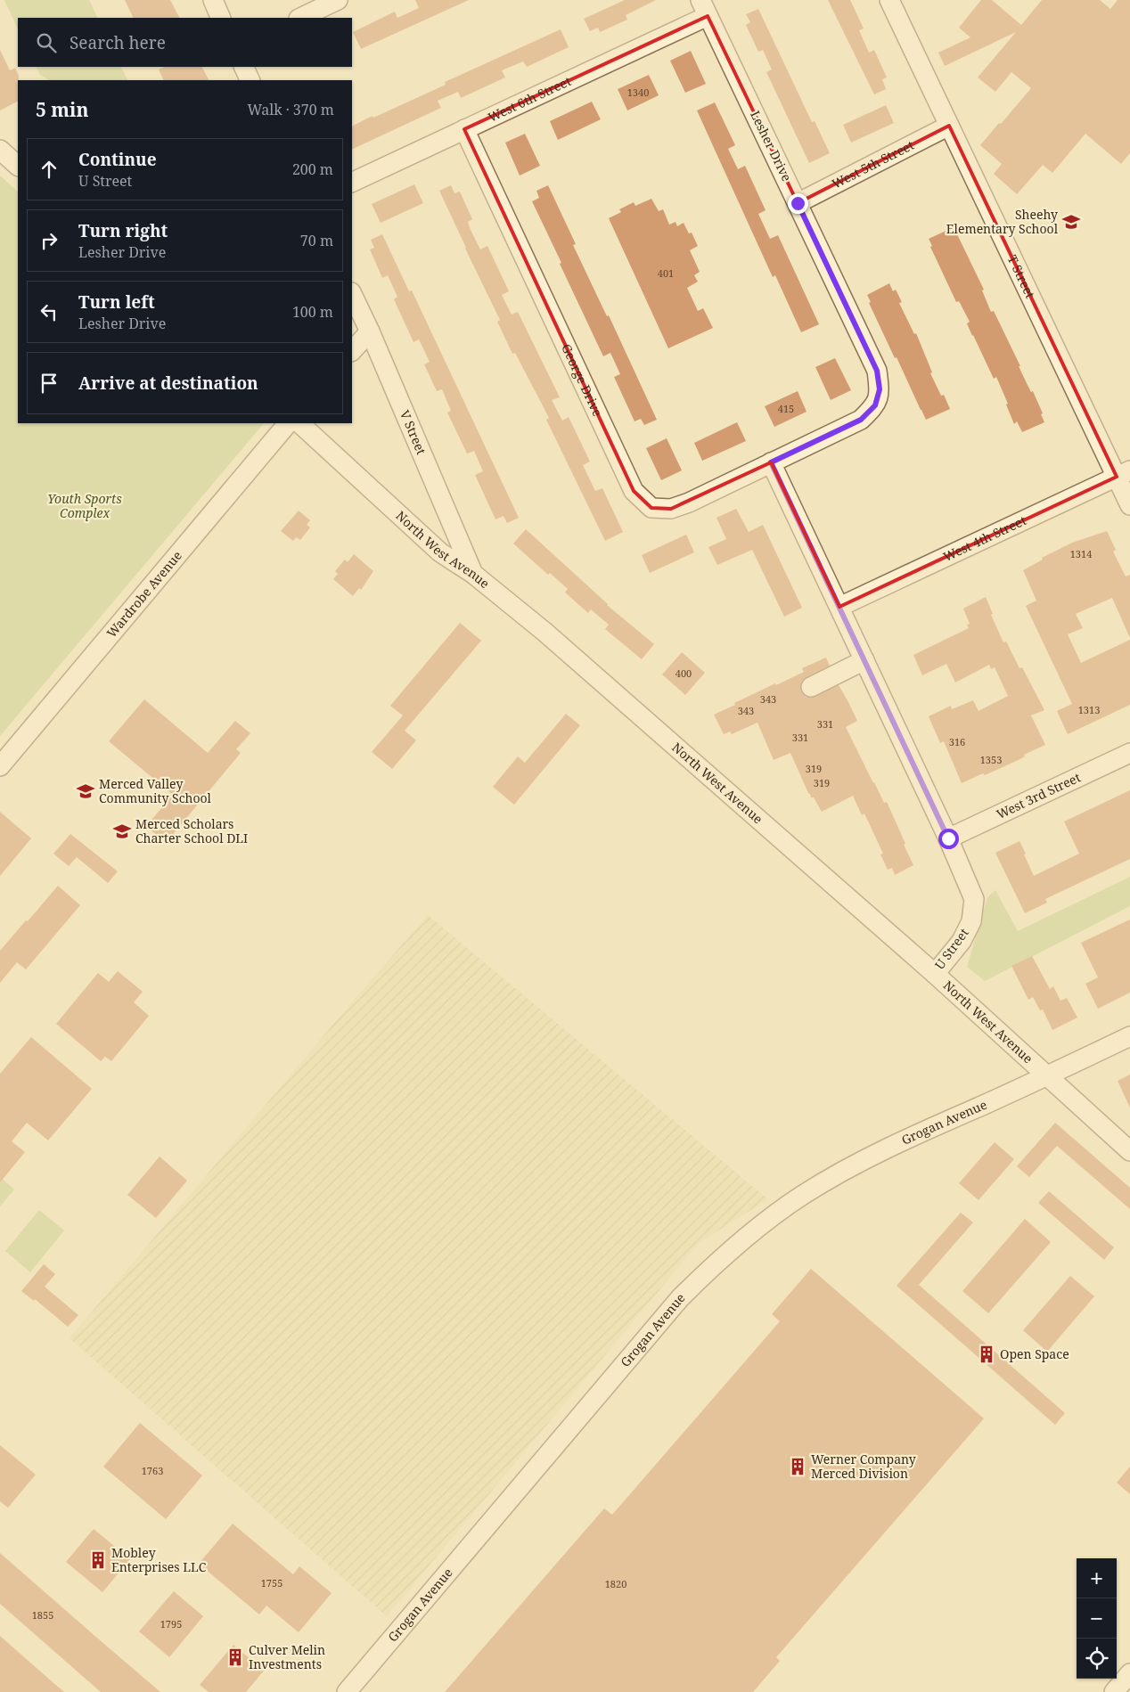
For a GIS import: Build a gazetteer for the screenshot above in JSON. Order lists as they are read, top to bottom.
{
  "streets": {
    "street": [
      "West 6th Street",
      "Lesher Drive",
      "West 5th Street",
      "T Street",
      "George Drive",
      "V Street",
      "West 4th Street",
      "North West Avenue",
      "Wardrobe Avenue",
      "West 3rd Street",
      "U Street",
      "Grogan Avenue"
    ]
  },
  "crossings": [
    ["West 6th Street", "Lesher Drive"],
    ["West 6th Street", "George Drive"],
    ["Lesher Drive", "West 5th Street"],
    ["Lesher Drive", "George Drive"],
    ["Lesher Drive", "U Street"],
    ["West 5th Street", "T Street"],
    ["T Street", "West 4th Street"],
    ["George Drive", "U Street"],
    ["V Street", "North West Avenue"],
    ["West 4th Street", "U Street"],
    ["North West Avenue", "U Street"],
    ["North West Avenue", "Grogan Avenue"],
    ["West 3rd Street", "U Street"]
  ],
  "parks": ["Youth Sports Complex"],
  "places": {
    "school or university": ["Sheehy Elementary School", "Merced Valley Community School", "Merced Scholars Charter School DLI"],
    "building": [
      "Open Space",
      "Werner Company Merced Division",
      "Mobley Enterprises LLC",
      "Culver Melin Investments"
    ]
  },
  "house_numbers": [
    "1340",
    "401",
    "415",
    "1314",
    "400",
    "343",
    "1313",
    "343",
    "331",
    "331",
    "316",
    "1353",
    "319",
    "319",
    "1763",
    "1755",
    "1820",
    "1855",
    "1795"
  ],
  "page": {
    "search": "Search here",
    "heading": ["5 min", "Walk · 370 m"],
    "list": [
      ["Continue", "U Street", "200 m"],
      ["Turn right", "Lesher Drive", "70 m"],
      ["Turn left", "Lesher Drive", "100 m"],
      "Arrive at destination"
    ],
    "map_buttons": ["+", "−"]
  }
}
